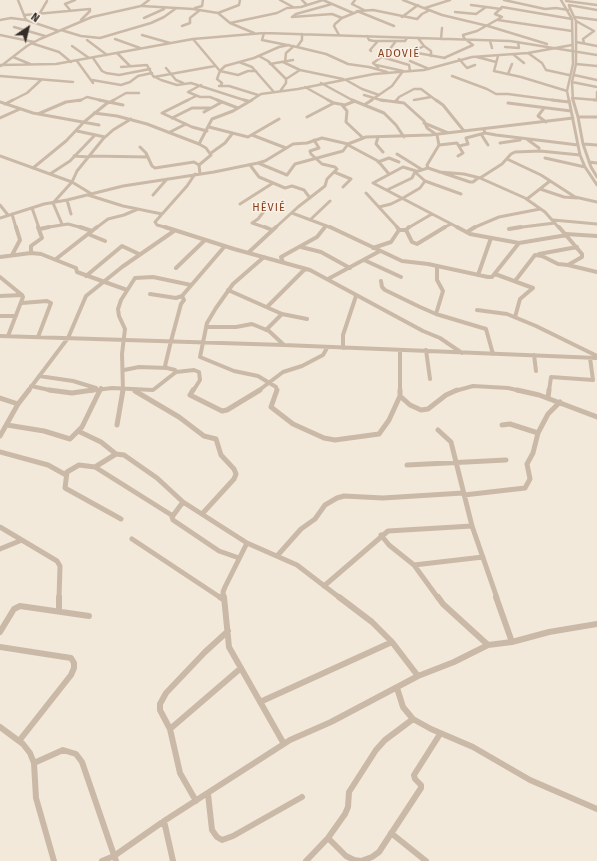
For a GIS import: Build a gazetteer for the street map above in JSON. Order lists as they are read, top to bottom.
{
  "districts": ["ADOVIÉ", "HÊVIÉ"],
  "north": "top right"
}
